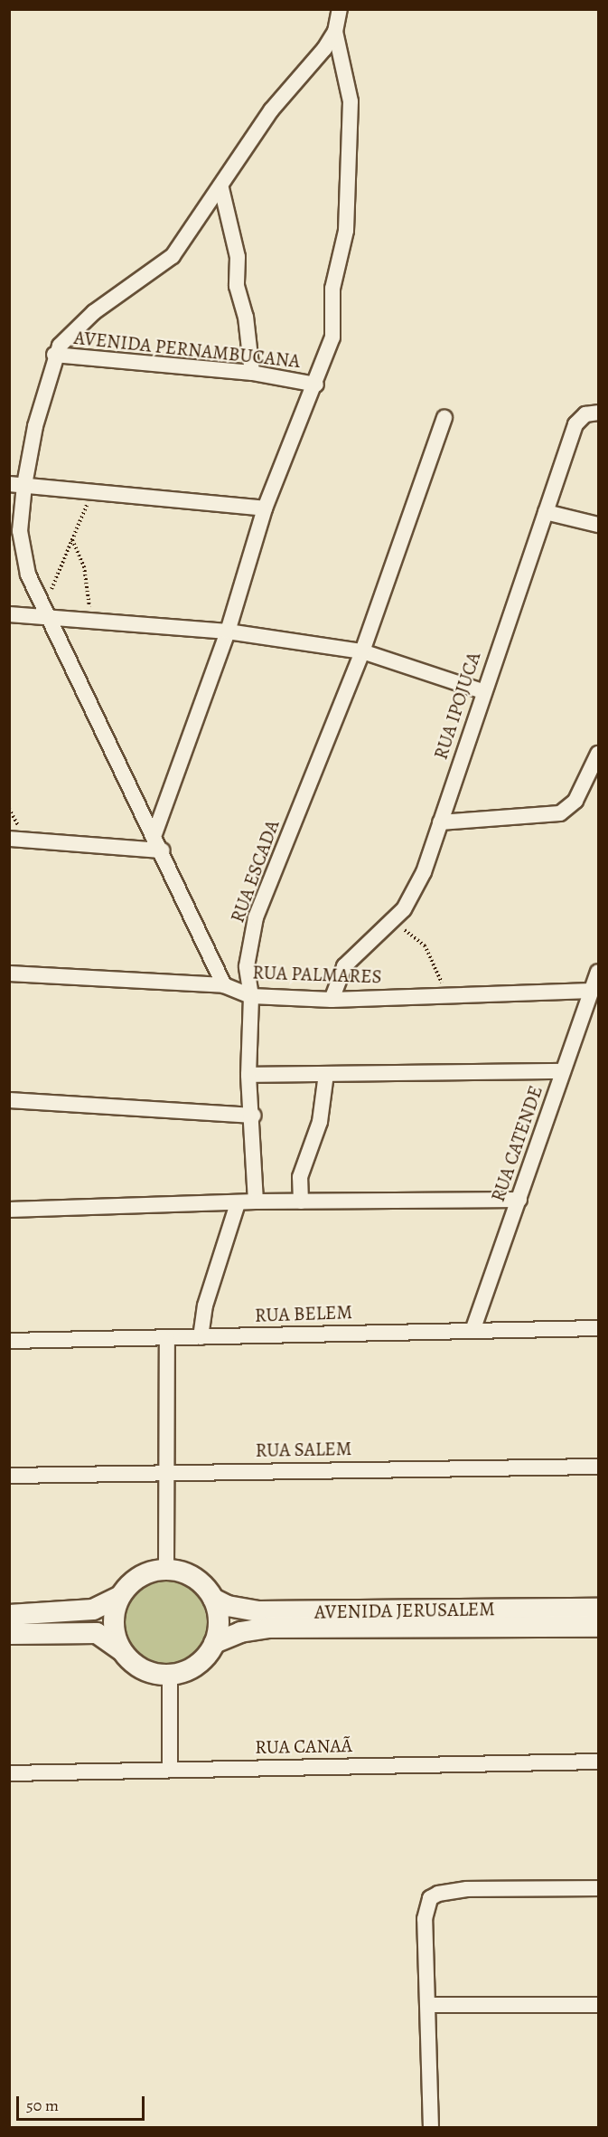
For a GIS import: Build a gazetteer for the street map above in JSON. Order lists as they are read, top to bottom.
{
  "streets": {
    "street": [
      "AVENIDA PERNAMBUCANA",
      "RUA IPOJUCA",
      "RUA ESCADA",
      "RUA PALMARES",
      "RUA CATENDE",
      "RUA BELEM",
      "RUA SALEM",
      "AVENIDA JERUSALEM",
      "RUA CANAÃ"
    ]
  },
  "crossings": [
    ["RUA IPOJUCA", "RUA PALMARES"],
    ["RUA ESCADA", "RUA PALMARES"],
    ["RUA PALMARES", "RUA CATENDE"],
    ["RUA CATENDE", "RUA BELEM"]
  ],
  "scale_bar": "50 m"
}
